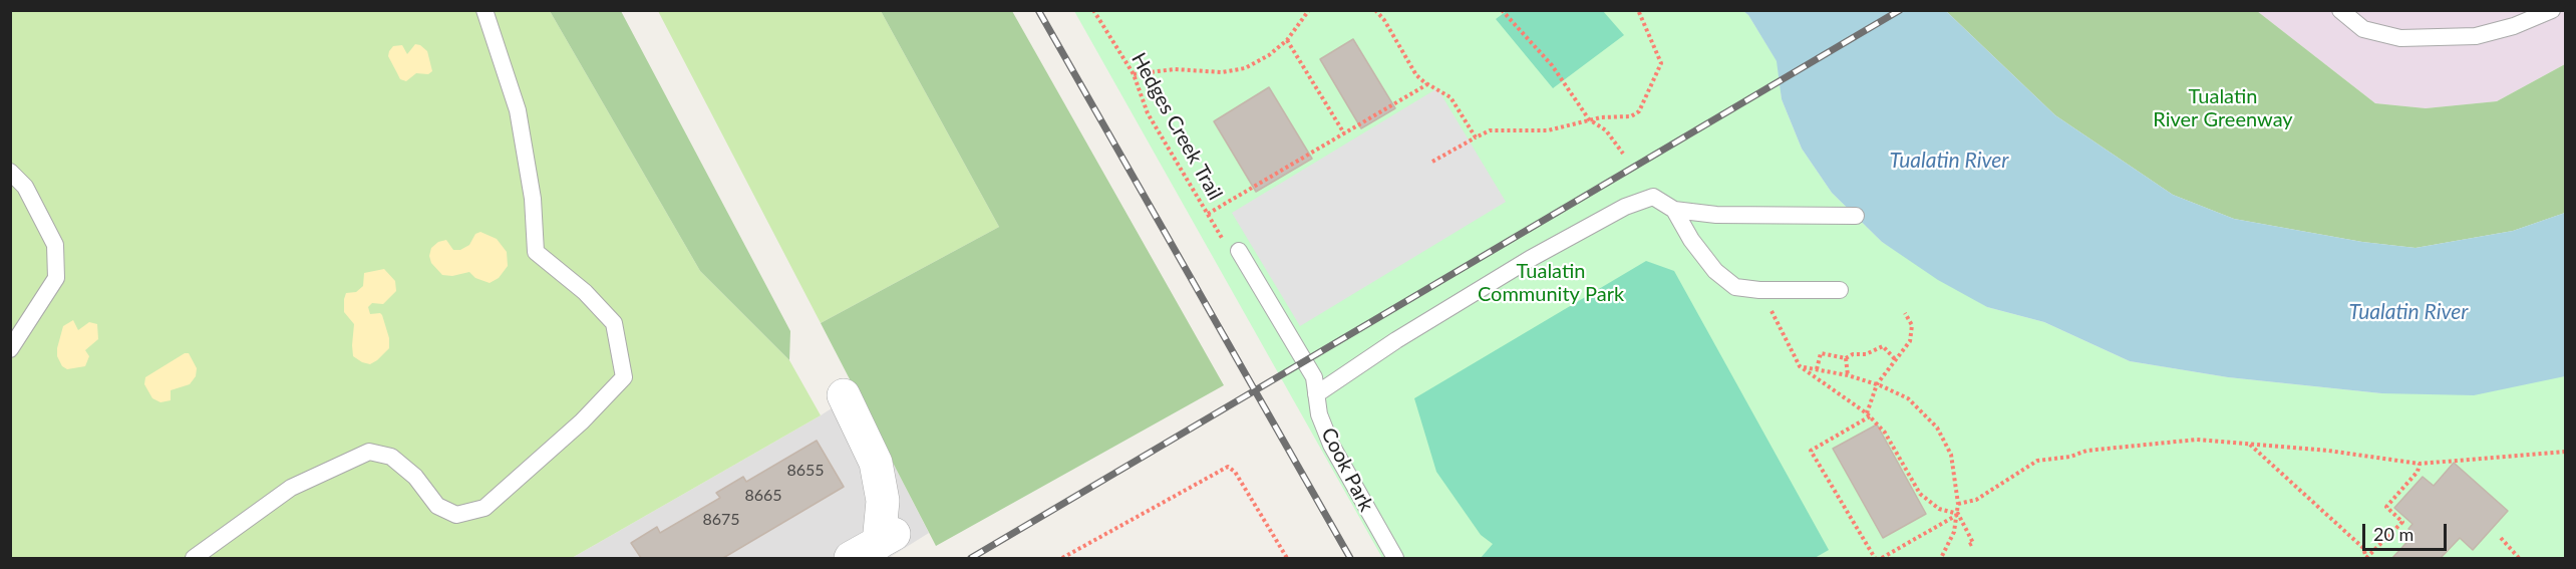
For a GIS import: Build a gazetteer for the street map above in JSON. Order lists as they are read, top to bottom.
{
  "streets": {
    "lane": ["Cook Park"],
    "path": ["Hedges Creek Trail"]
  },
  "crossings": [
    ["Hedges Creek Trail", "Cook Park"]
  ],
  "water": ["Tualatin River"],
  "parks": ["Tualatin River Greenway", "Tualatin Community Park"],
  "house_numbers": ["8655", "8665", "8675"],
  "scale_bar": "20 m"
}
